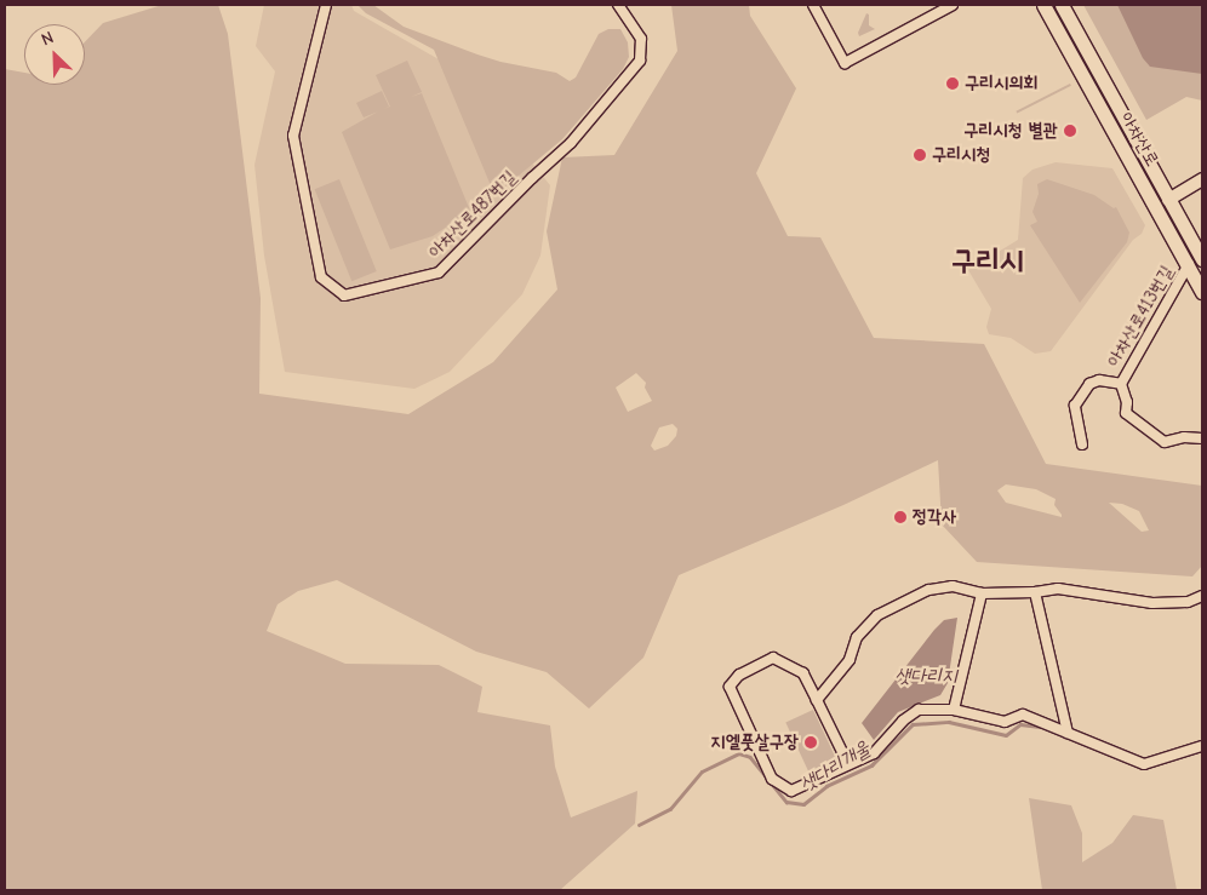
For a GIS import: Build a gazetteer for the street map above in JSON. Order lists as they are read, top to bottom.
{
  "streets": {
    "main road": ["아차산로"],
    "street": ["아차산로487번길", "아차산로413번길"]
  },
  "crossings": [
    ["아차산로", "아차산로413번길"]
  ],
  "districts": ["구리시"],
  "water": ["샛다리지", "샛다리개울"],
  "places": [
    "구리시의회",
    "구리시청 별관",
    "구리시청",
    "정각사",
    "지엘풋살구장"
  ],
  "north": "top left"
}
